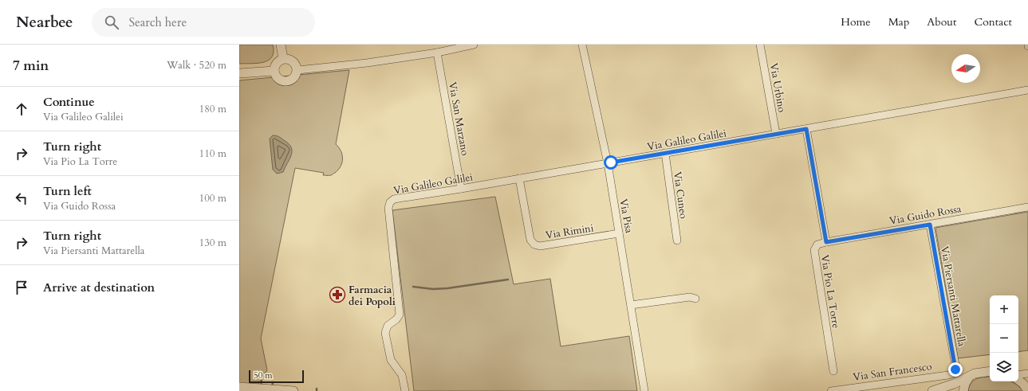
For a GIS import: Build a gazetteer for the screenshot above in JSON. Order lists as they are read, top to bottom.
{
  "streets": {
    "street": [
      "Via Urbino",
      "Via San Marzano",
      "Via Galileo Galilei",
      "Via Cuneo",
      "Via Guido Rossa",
      "Via Pisa",
      "Via Rimini",
      "Via Pio La Torre",
      "Via Piersanti Mattarella",
      "Via San Francesco"
    ]
  },
  "crossings": [
    ["Via Urbino", "Via Galileo Galilei"],
    ["Via San Marzano", "Via Galileo Galilei"],
    ["Via Galileo Galilei", "Via Cuneo"],
    ["Via Galileo Galilei", "Via Pisa"],
    ["Via Galileo Galilei", "Via Rimini"],
    ["Via Galileo Galilei", "Via Pio La Torre"],
    ["Via Guido Rossa", "Via Pio La Torre"],
    ["Via Guido Rossa", "Via Piersanti Mattarella"],
    ["Via Pisa", "Via Rimini"],
    ["Via Piersanti Mattarella", "Via San Francesco"]
  ],
  "places": {
    "pharmacy": ["Farmacia dei Popoli"]
  },
  "scale_bar": "50 m",
  "north": "left",
  "page": {
    "header": "Nearbee",
    "search": "Search here",
    "nav": [
      "Home",
      "Map",
      "About",
      "Contact"
    ],
    "heading": ["7 min", "Walk · 520 m"],
    "list": [
      ["Continue", "Via Galileo Galilei", "180 m"],
      ["Turn right", "Via Pio La Torre", "110 m"],
      ["Turn left", "Via Guido Rossa", "100 m"],
      ["Turn right", "Via Piersanti Mattarella", "130 m"],
      "Arrive at destination"
    ],
    "map_buttons": ["+", "−"],
    "scale": "50 m"
  }
}
